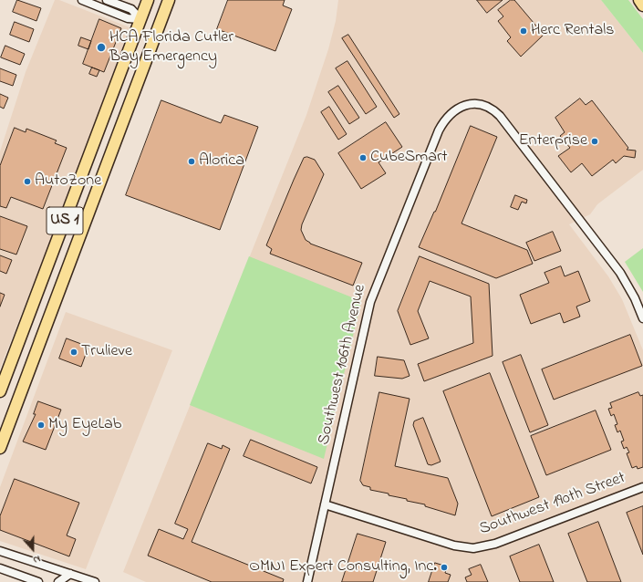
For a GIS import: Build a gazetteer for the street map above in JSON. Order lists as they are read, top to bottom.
{
  "streets": {
    "highway": ["US 1"],
    "street": ["Southwest 106th Avenue", "Southwest 190th Street"]
  },
  "crossings": [
    ["Southwest 106th Avenue", "Southwest 190th Street"]
  ],
  "places": [
    "Herc Rentals",
    "HCA Florida Cutler Bay Emergency",
    "Enterprise",
    "CubeSmart",
    "Alorica",
    "AutoZone",
    "Trulieve",
    "My EyeLab",
    "OMNI Expert Consulting, Inc."
  ],
  "north": "bottom"
}
